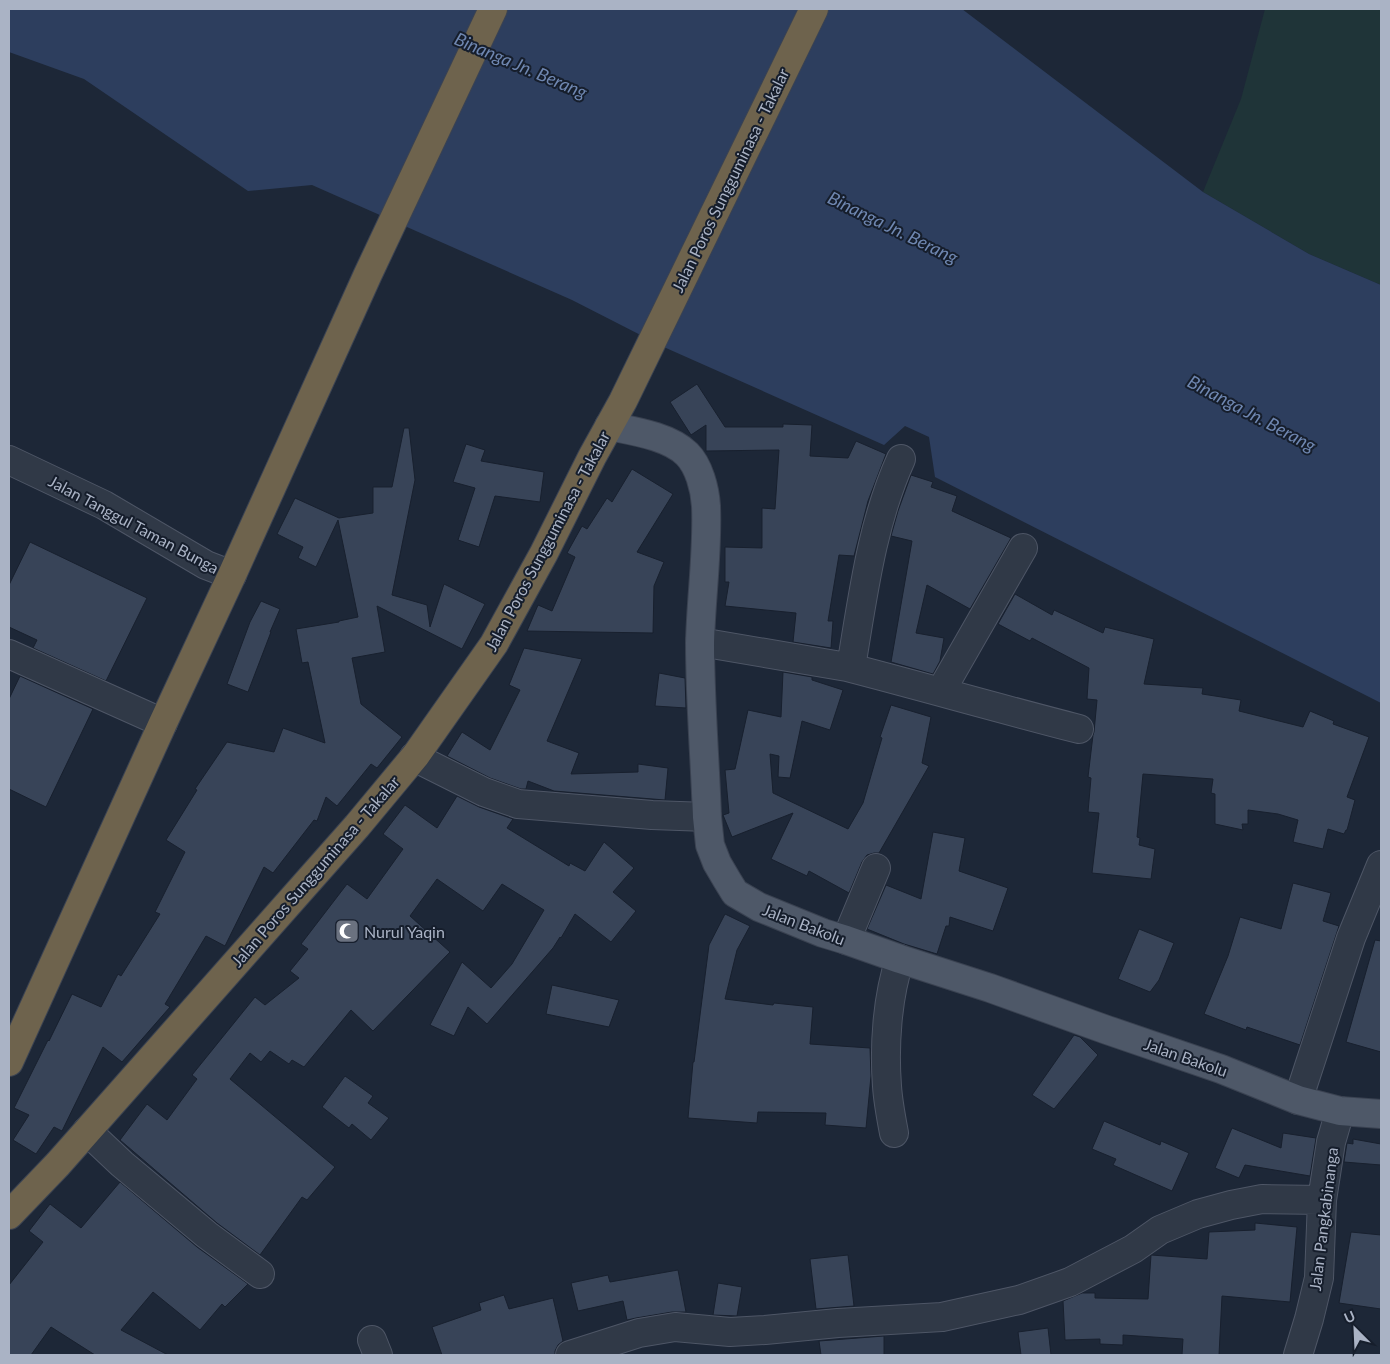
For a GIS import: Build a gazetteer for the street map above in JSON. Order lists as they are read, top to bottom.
{
  "streets": {
    "highway": ["Jalan Poros Sungguminasa - Takalar"],
    "main road": ["Jalan Bakolu"],
    "street": ["Jalan Tanggul Taman Bunga", "Jalan Pangkabinanga"]
  },
  "crossings": [
    ["Jalan Poros Sungguminasa - Takalar", "Jalan Bakolu"],
    ["Jalan Bakolu", "Jalan Pangkabinanga"]
  ],
  "water": ["Binanga Jn. Berang"],
  "places": {
    "mosque": ["Nurul Yaqin"]
  },
  "north": "top left"
}
